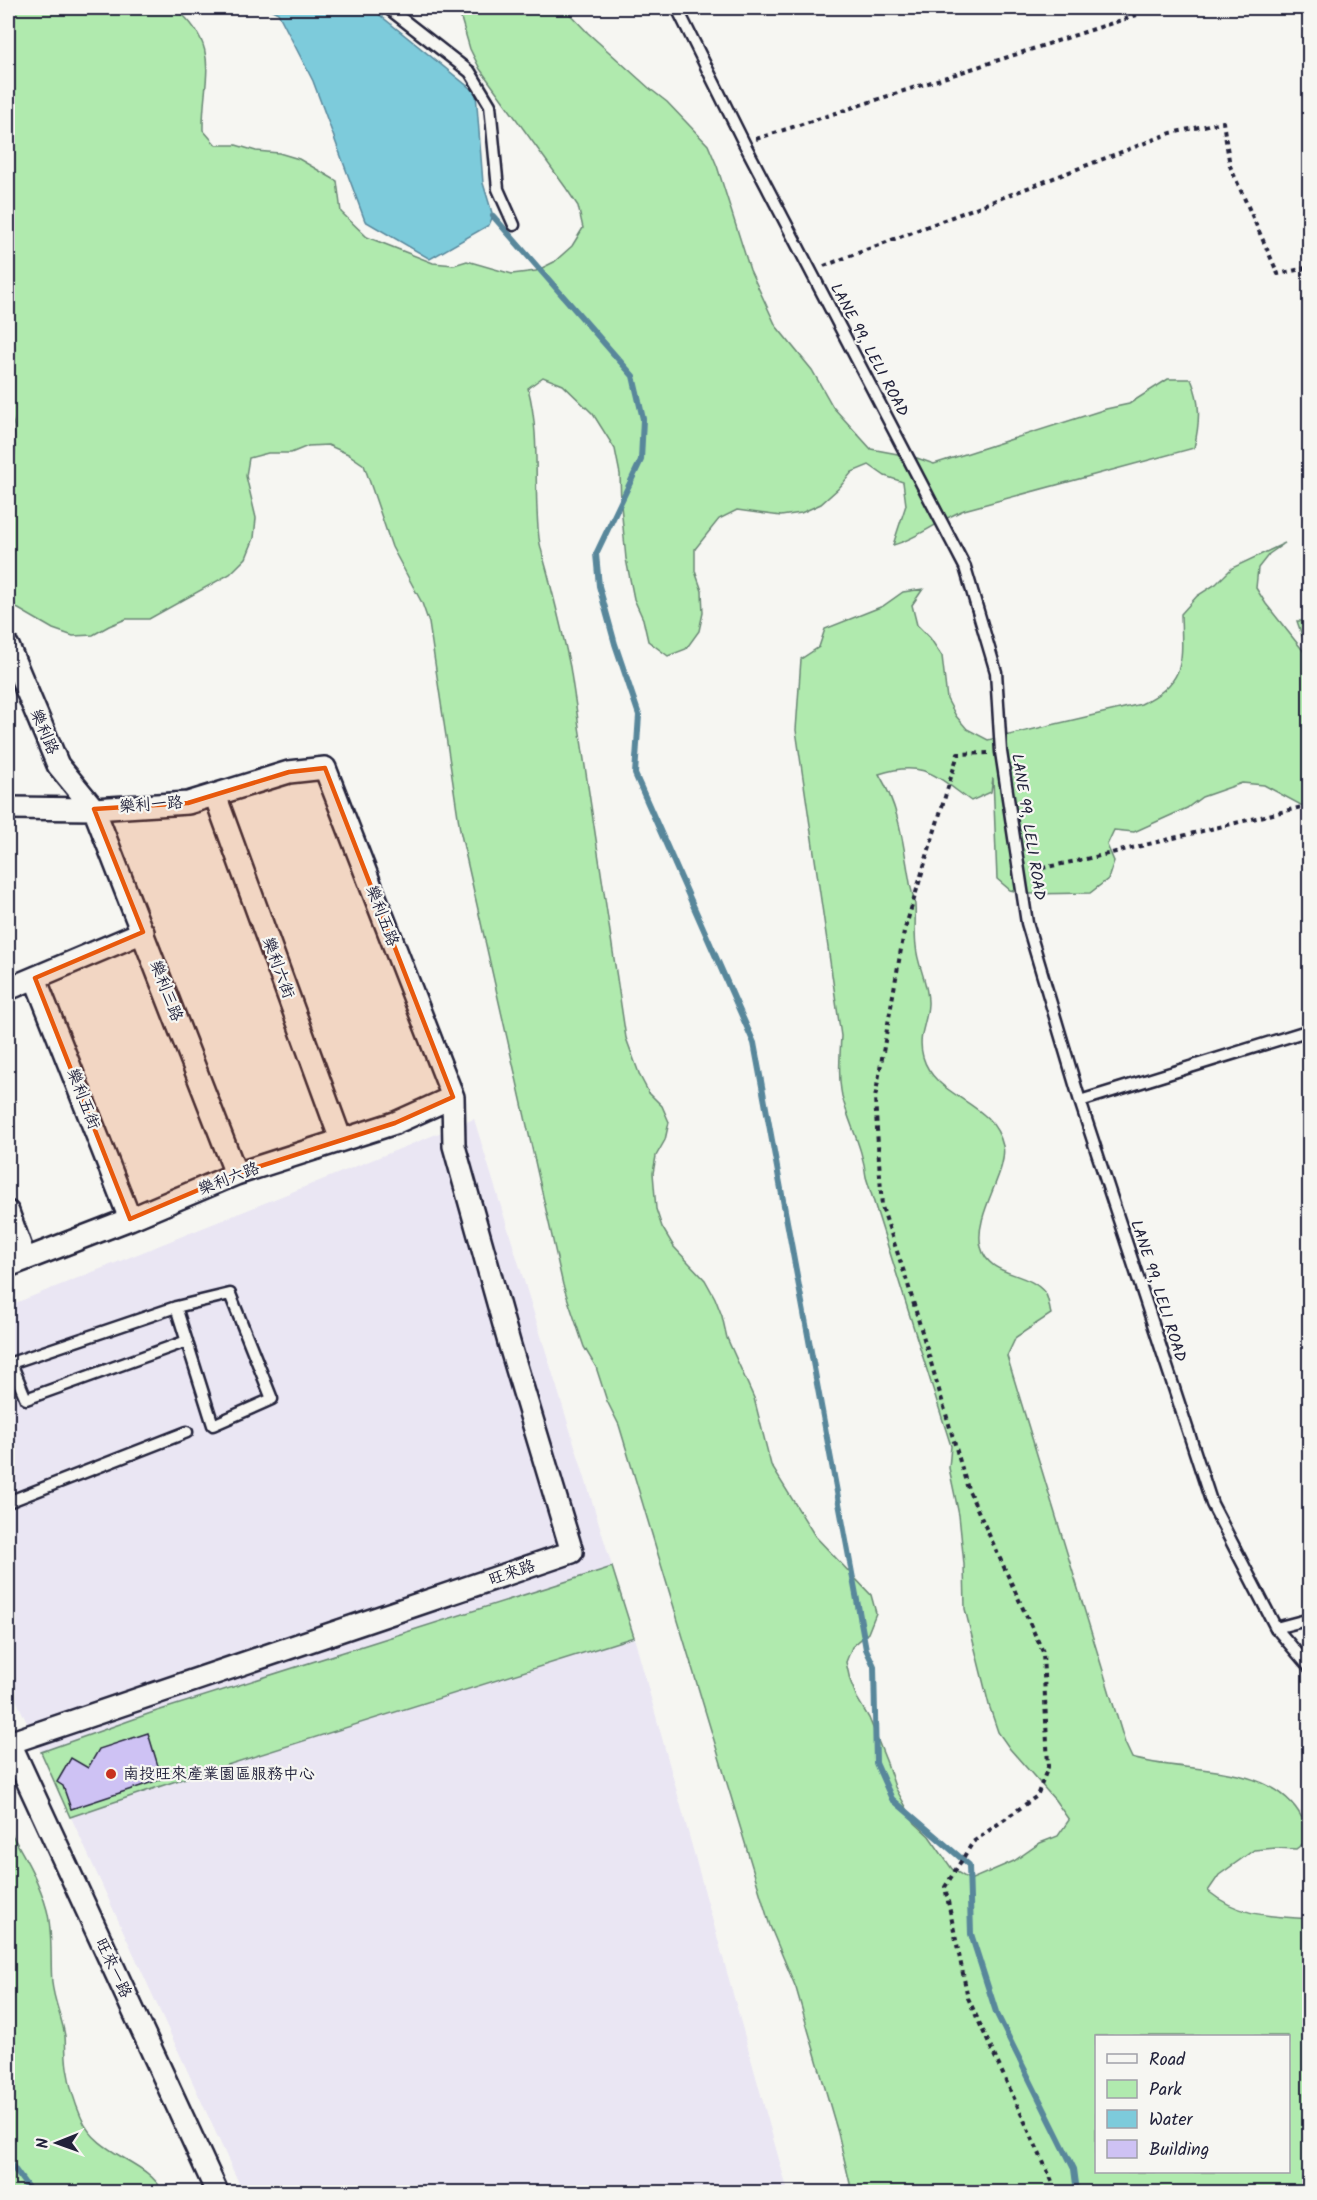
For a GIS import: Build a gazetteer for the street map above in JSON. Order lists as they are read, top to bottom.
{
  "streets": {
    "street": [
      "樂利路",
      "樂利一路",
      "樂利五路",
      "樂利六街",
      "樂利三路",
      "樂利五街",
      "樂利六路",
      "旺來路",
      "旺來一路"
    ],
    "lane": ["LANE 99, LELI ROAD"]
  },
  "crossings": [
    ["樂利路", "樂利一路"],
    ["樂利路", "樂利三路"],
    ["樂利一路", "樂利五路"],
    ["樂利一路", "樂利六街"],
    ["樂利一路", "樂利三路"],
    ["樂利五路", "樂利六路"],
    ["樂利五路", "旺來路"],
    ["樂利六街", "樂利六路"],
    ["樂利三路", "樂利六路"],
    ["樂利五街", "樂利六路"],
    ["樂利六路", "旺來路"],
    ["旺來路", "旺來一路"]
  ],
  "places": ["南投旺來產業園區服務中心"],
  "legend": [
    "Road",
    "Park",
    "Water",
    "Building"
  ],
  "north": "left"
}
